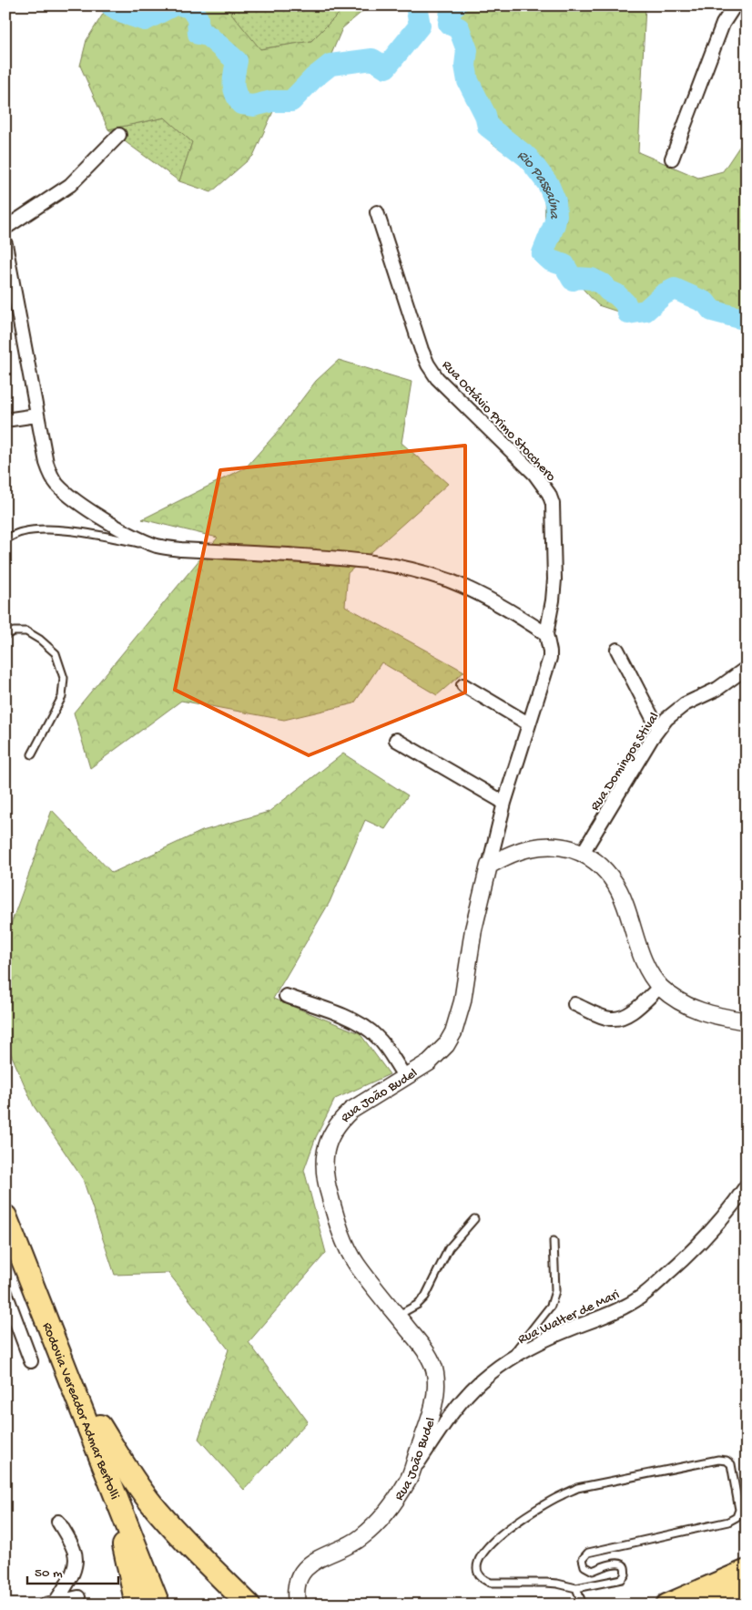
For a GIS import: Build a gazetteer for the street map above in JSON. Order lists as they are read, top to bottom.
{
  "streets": {
    "highway": ["Rodovia Vereador Admar Bertolli"],
    "street": [
      "Rua Octávio Primo Stocchero",
      "Rua Domingos Stival",
      "Rua João Budel",
      "Rua Walter de Mari"
    ]
  },
  "crossings": [
    ["Rua Octávio Primo Stocchero", "Rua João Budel"],
    ["Rua João Budel", "Rua Walter de Mari"]
  ],
  "water": ["Rio Passaúna"],
  "scale_bar": "50 m"
}
